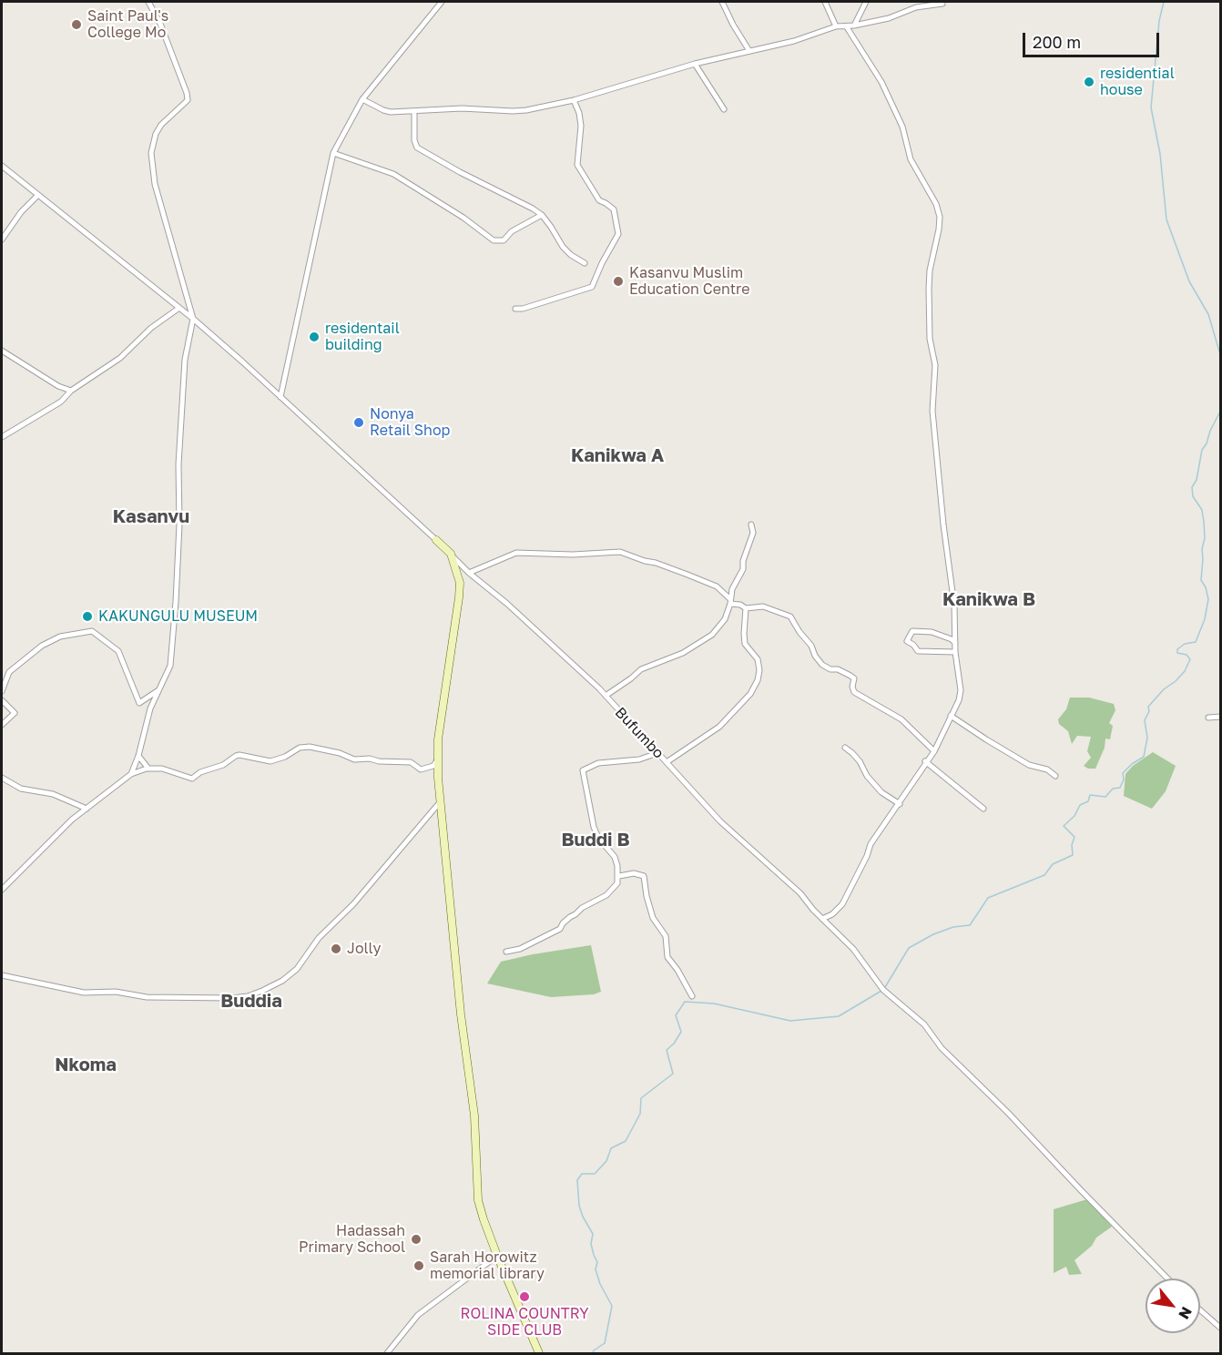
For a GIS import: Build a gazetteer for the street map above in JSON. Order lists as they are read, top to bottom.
{
  "streets": {
    "street": ["Bufumbo"]
  },
  "districts": [
    "Kanikwa A",
    "Kasanvu",
    "Kanikwa B",
    "Buddi B",
    "Buddia",
    "Nkoma"
  ],
  "places": [
    "Saint Paul's College Mo",
    "residential house",
    "Kasanvu Muslim Education Centre",
    "residentail building",
    "Nonya Retail Shop",
    "KAKUNGULU MUSEUM",
    "Jolly",
    "Hadassah Primary School",
    "Sarah Horowitz memorial library",
    "ROLINA COUNTRY SIDE CLUB"
  ],
  "scale_bar": "200 m",
  "north": "bottom right"
}
